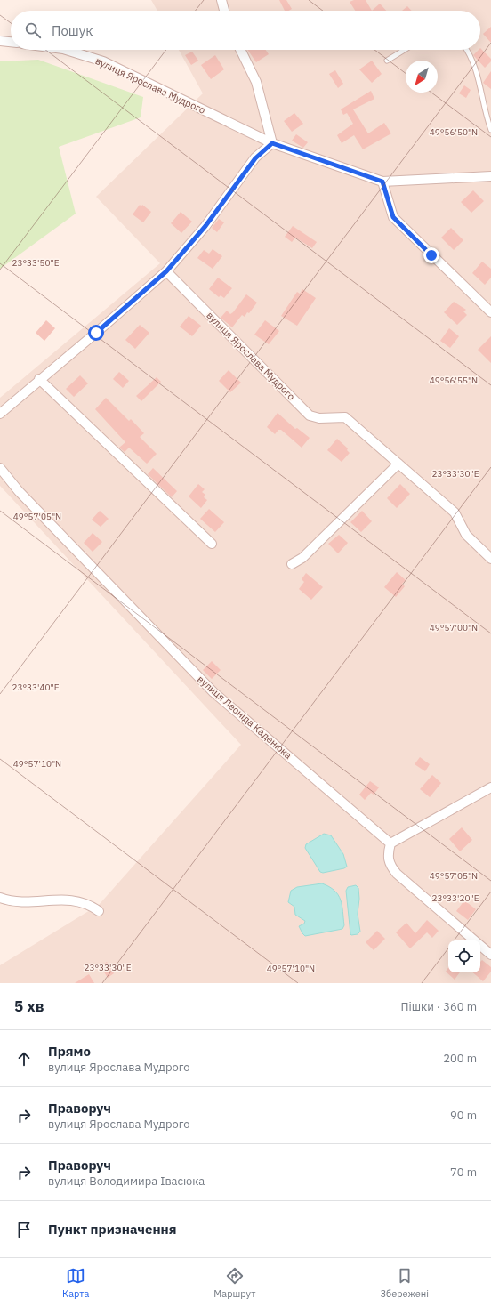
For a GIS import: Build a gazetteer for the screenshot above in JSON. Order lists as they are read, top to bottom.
{
  "streets": {
    "street": ["вулиця Ярослава Мудрого", "вулиця Леоніда Каденюка"]
  },
  "north": "bottom left",
  "page": {
    "search": "Пошук",
    "heading": ["5 хв", "Пішки · 360 m"],
    "list": [
      ["Прямо", "вулиця Ярослава Мудрого", "200 m"],
      ["Праворуч", "вулиця Ярослава Мудрого", "90 m"],
      ["Праворуч", "вулиця Володимира Івасюка", "70 m"],
      "Пункт призначення"
    ],
    "nav": ["Карта", "Маршрут", "Збережені"]
  },
  "coordinates": [
    "49°56'50\"N",
    "23°33'50\"E",
    "49°56'55\"N",
    "23°33'30\"E",
    "49°57'05\"N",
    "49°57'00\"N",
    "23°33'40\"E",
    "49°57'10\"N",
    "23°33'20\"E"
  ]
}
